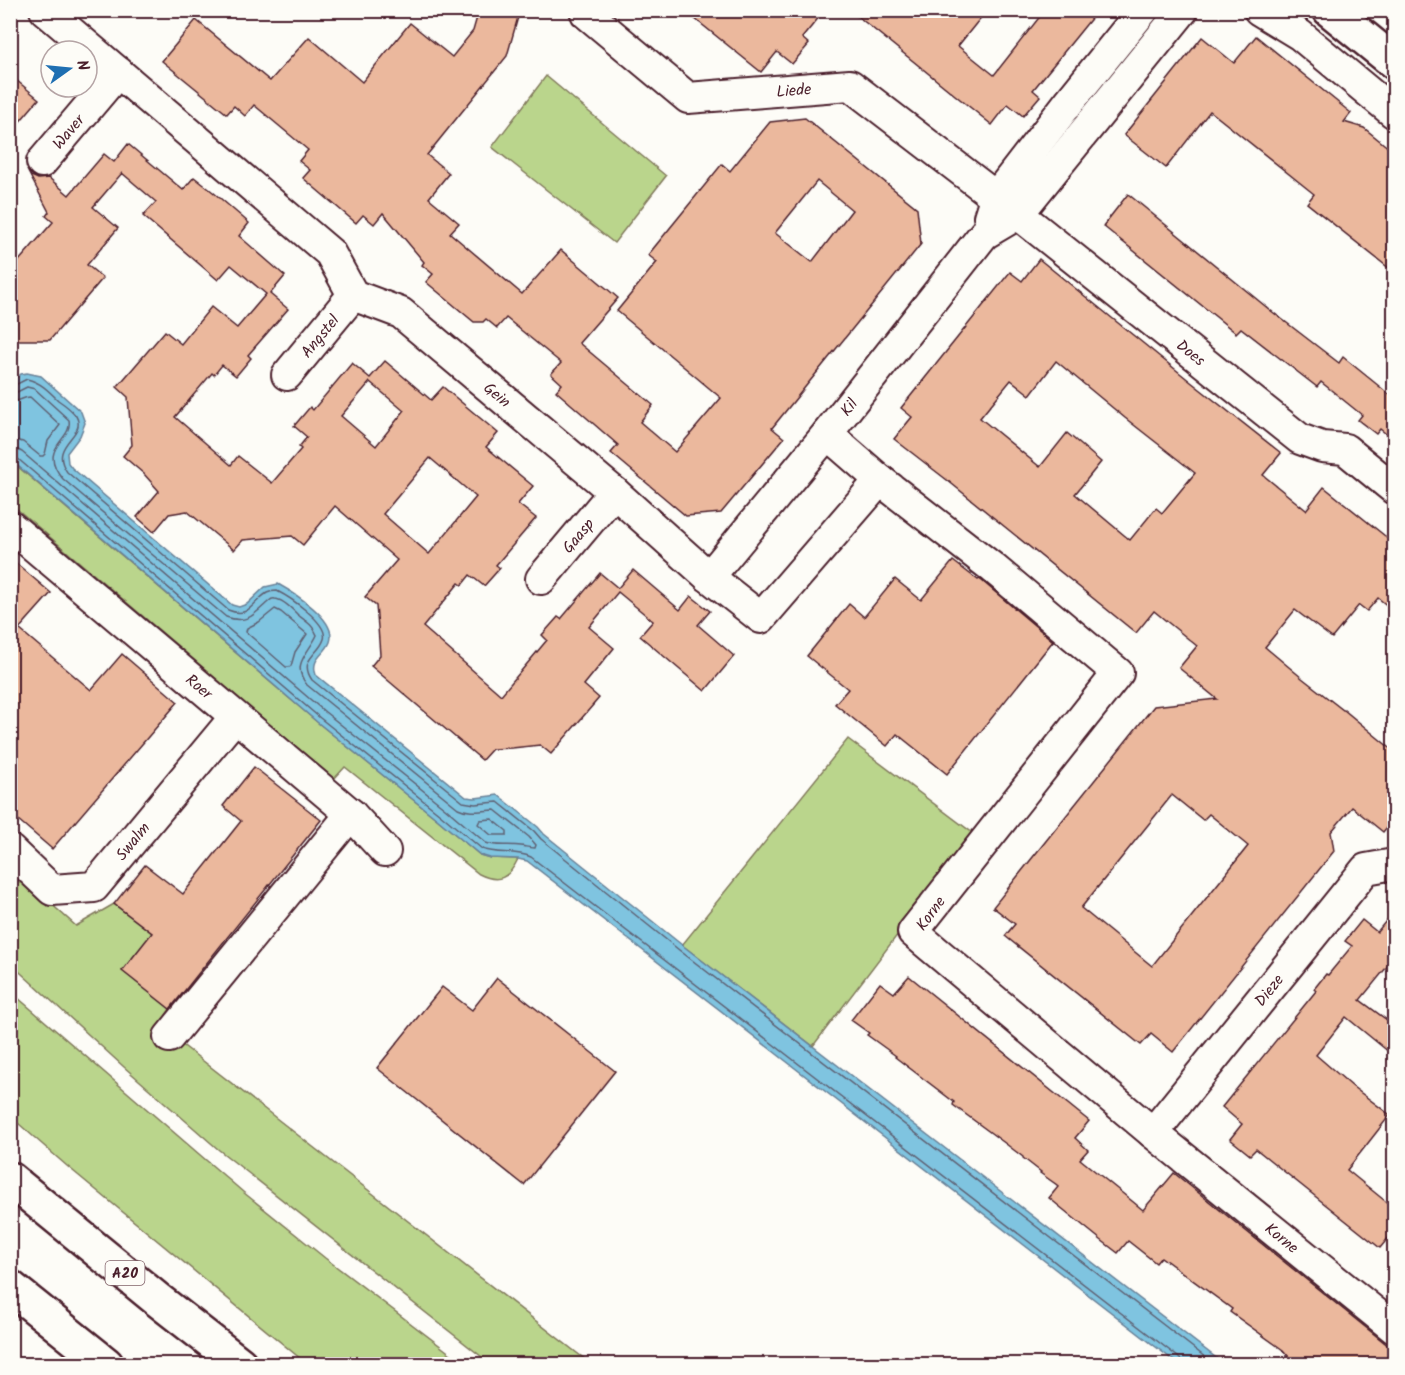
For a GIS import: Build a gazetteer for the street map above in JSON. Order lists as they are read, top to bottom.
{
  "streets": {
    "main road": ["A20"],
    "street": [
      "Liede",
      "Waver",
      "Angstel",
      "Does",
      "Gein",
      "Kil",
      "Gaasp",
      "Roer",
      "Swalm",
      "Korne",
      "Dieze"
    ]
  },
  "crossings": [
    ["Liede", "Does"],
    ["Liede", "Kil"],
    ["Angstel", "Gein"],
    ["Does", "Kil"],
    ["Gein", "Kil"],
    ["Gein", "Gaasp"],
    ["Gein", "Korne"],
    ["Roer", "Swalm"],
    ["Korne", "Dieze"]
  ],
  "north": "right"
}
